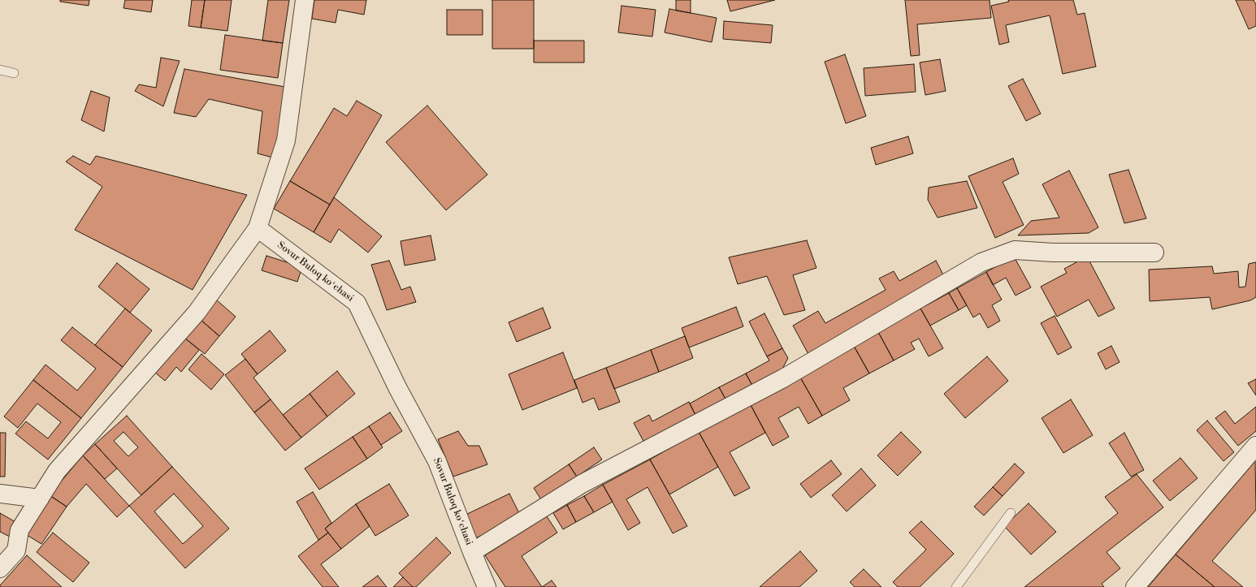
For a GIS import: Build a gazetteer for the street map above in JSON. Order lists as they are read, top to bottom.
{
  "streets": {
    "street": ["Sovur Buloq koʻchasi"]
  }
}
